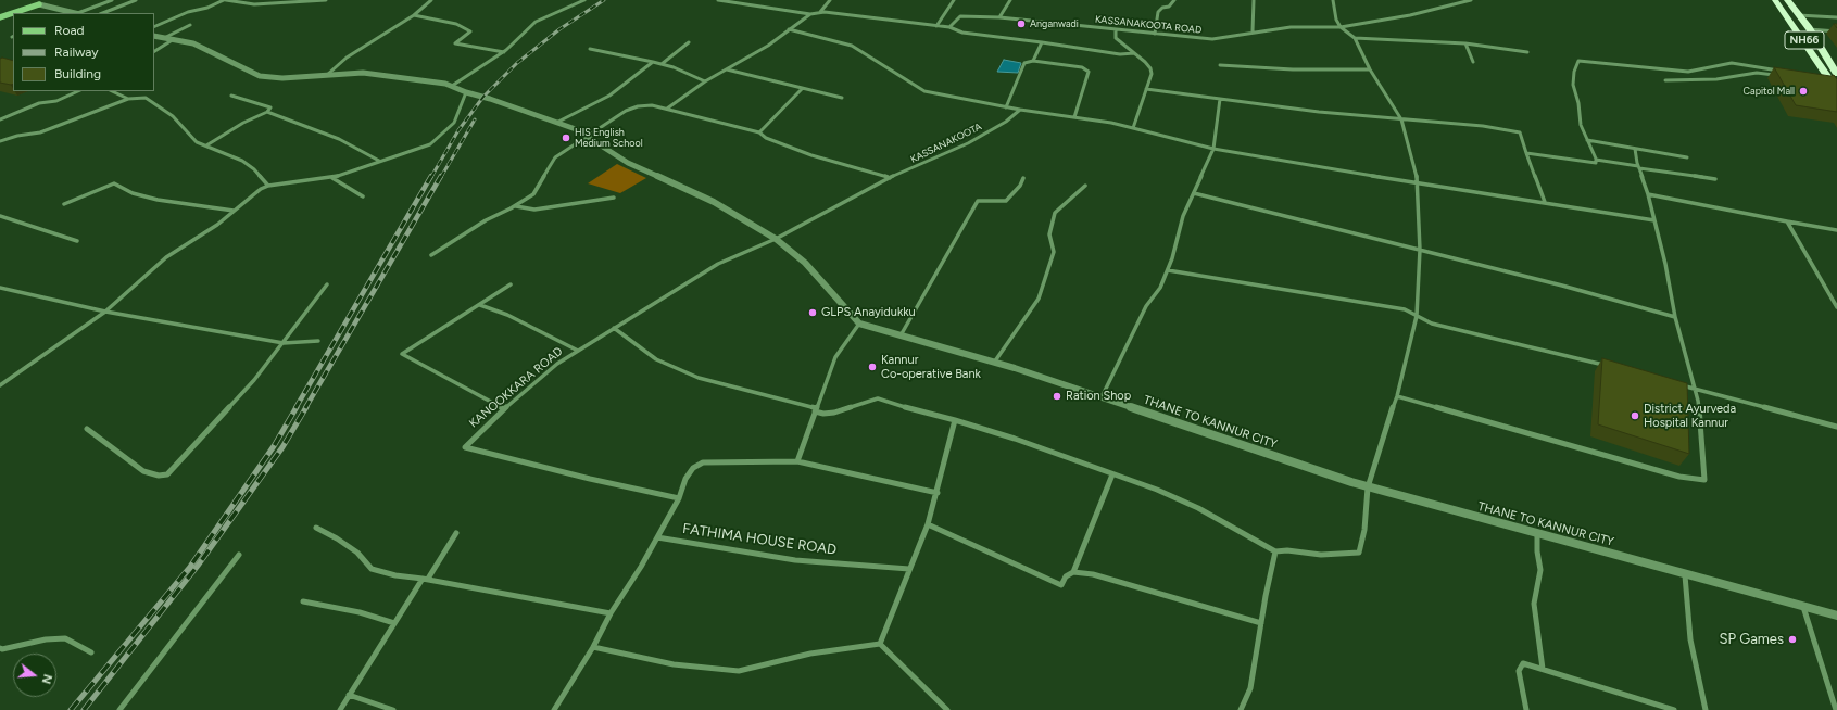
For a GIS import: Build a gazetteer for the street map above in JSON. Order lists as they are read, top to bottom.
{
  "streets": {
    "highway": ["NH66"],
    "street": [
      "KASSANAKOOTA ROAD",
      "KASSANAKOOTA",
      "KANOOKKARA ROAD",
      "THANE TO KANNUR CITY",
      "FATHIMA HOUSE ROAD"
    ]
  },
  "crossings": [
    ["KASSANAKOOTA", "KANOOKKARA ROAD"]
  ],
  "places": [
    "Anganwadi",
    "Capitol Mall",
    "HIS English Medium School",
    "GLPS Anayidukku",
    "Kannur Co-operative Bank",
    "Ration Shop",
    "District Ayurveda Hospital Kannur",
    "SP Games"
  ],
  "legend": ["Road", "Railway", "Building"],
  "north": "right"
}
